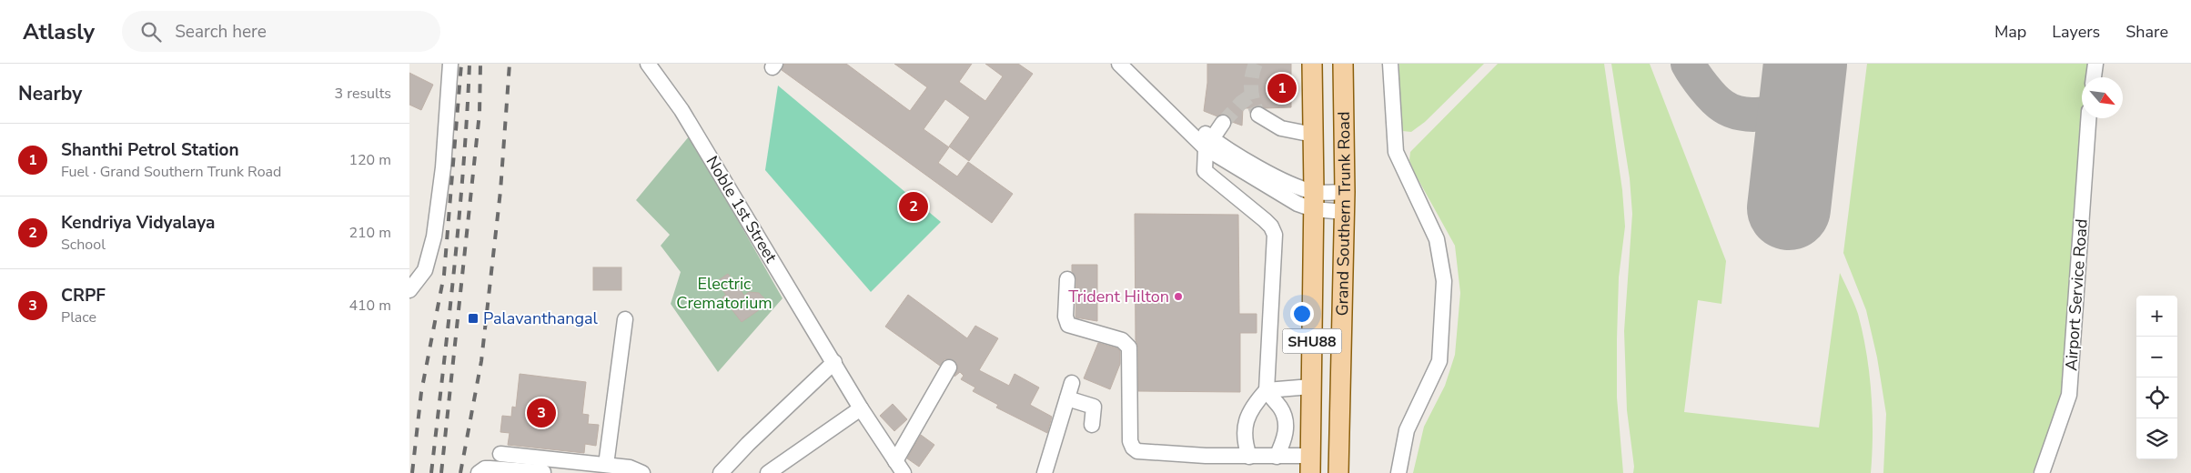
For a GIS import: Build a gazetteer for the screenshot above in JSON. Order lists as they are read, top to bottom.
{
  "streets": {
    "main road": ["Grand Southern Trunk Road", "SHU88"],
    "street": ["Noble 1st Street", "Airport Service Road"]
  },
  "parks": ["Electric Crematorium"],
  "places": {
    "other": ["Trident Hilton"],
    "transit": ["Palavanthangal"]
  },
  "north": "bottom right",
  "page": {
    "header": "Atlasly",
    "search": "Search here",
    "nav": ["Map", "Layers", "Share"],
    "heading": ["Nearby", "3 results"],
    "pins": ["1", "2", "3"],
    "list": [
      {
        "mark": "1",
        "name": "Shanthi Petrol Station",
        "note": "Fuel · Grand Southern Trunk Road",
        "value": "120 m"
      },
      {
        "mark": "2",
        "name": "Kendriya Vidyalaya",
        "note": "School",
        "value": "210 m"
      },
      {
        "mark": "3",
        "name": "CRPF",
        "note": "Place",
        "value": "410 m"
      }
    ],
    "map_buttons": ["+", "−"]
  }
}
